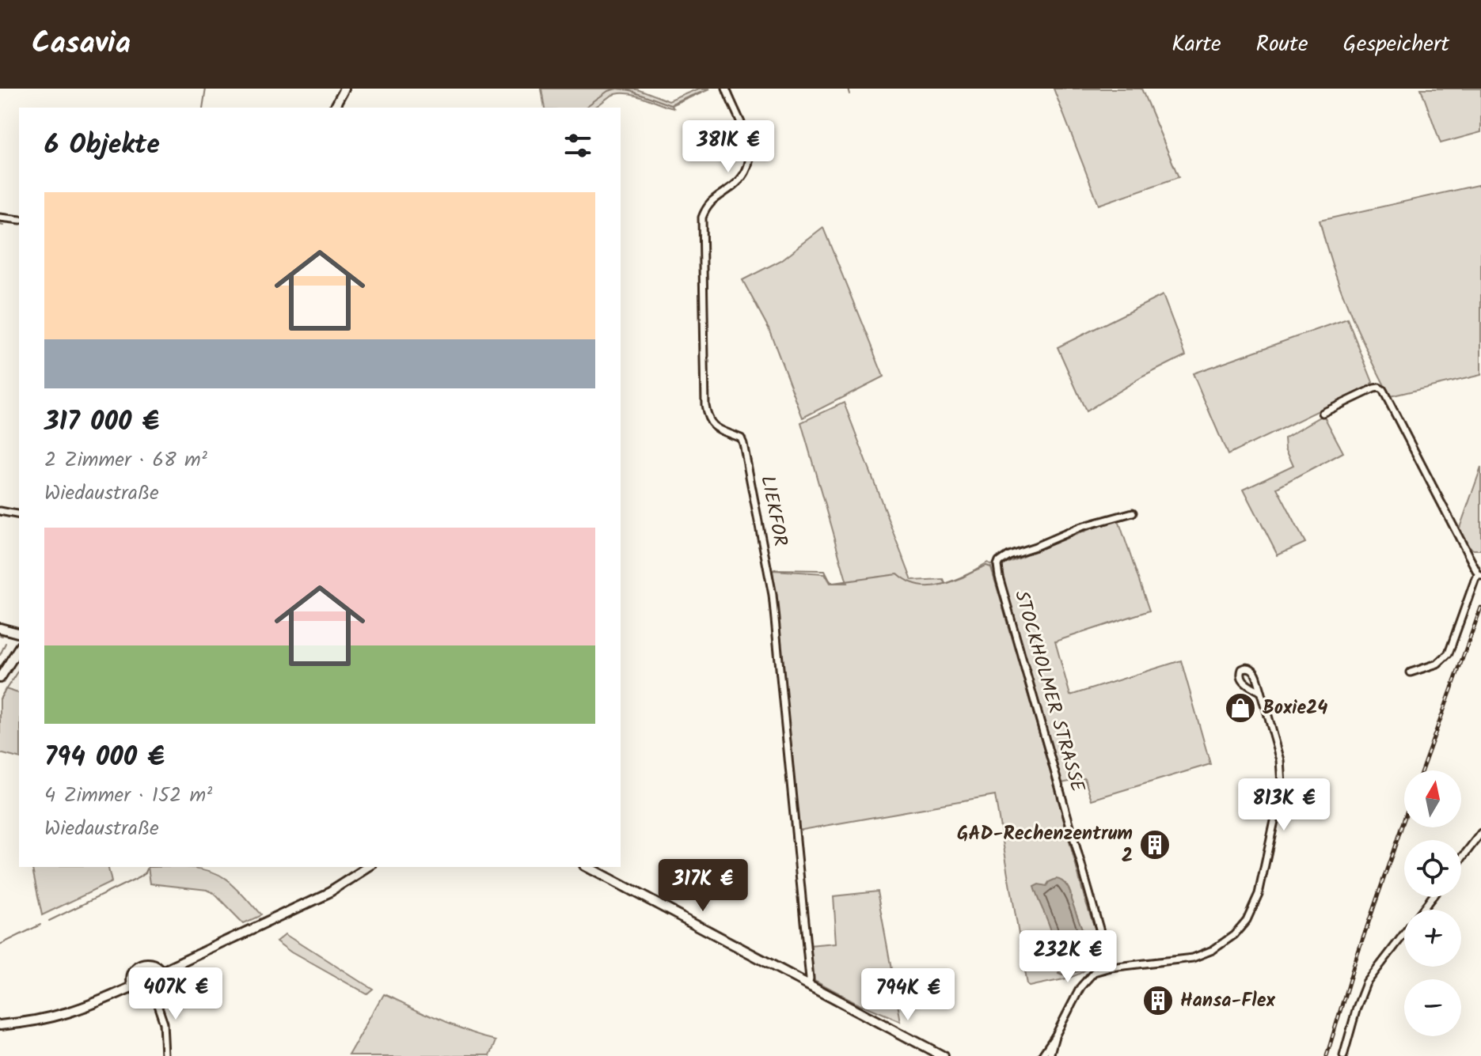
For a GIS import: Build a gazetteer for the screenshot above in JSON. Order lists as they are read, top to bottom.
{
  "streets": {
    "street": ["LIEKFOR", "STOCKHOLMER STRASSE"]
  },
  "places": {
    "shop": ["Boxie24"],
    "building": ["GAD-Rechenzentrum 2", "Hansa-Flex"]
  },
  "north": "top",
  "page": {
    "header": "Casavia",
    "nav": ["Karte", "Route", "Gespeichert"],
    "heading": "6 Objekte",
    "price": [
      "381K €",
      "813K €",
      "317K €",
      "232K €",
      "407K €",
      "794K €"
    ],
    "list": [
      {
        "name": "317 000 €",
        "note": "2 Zimmer · 68 m² · Wiedaustraße"
      },
      {
        "name": "794 000 €",
        "note": "4 Zimmer · 152 m² · Wiedaustraße"
      }
    ],
    "map_buttons": ["+", "−"]
  }
}
